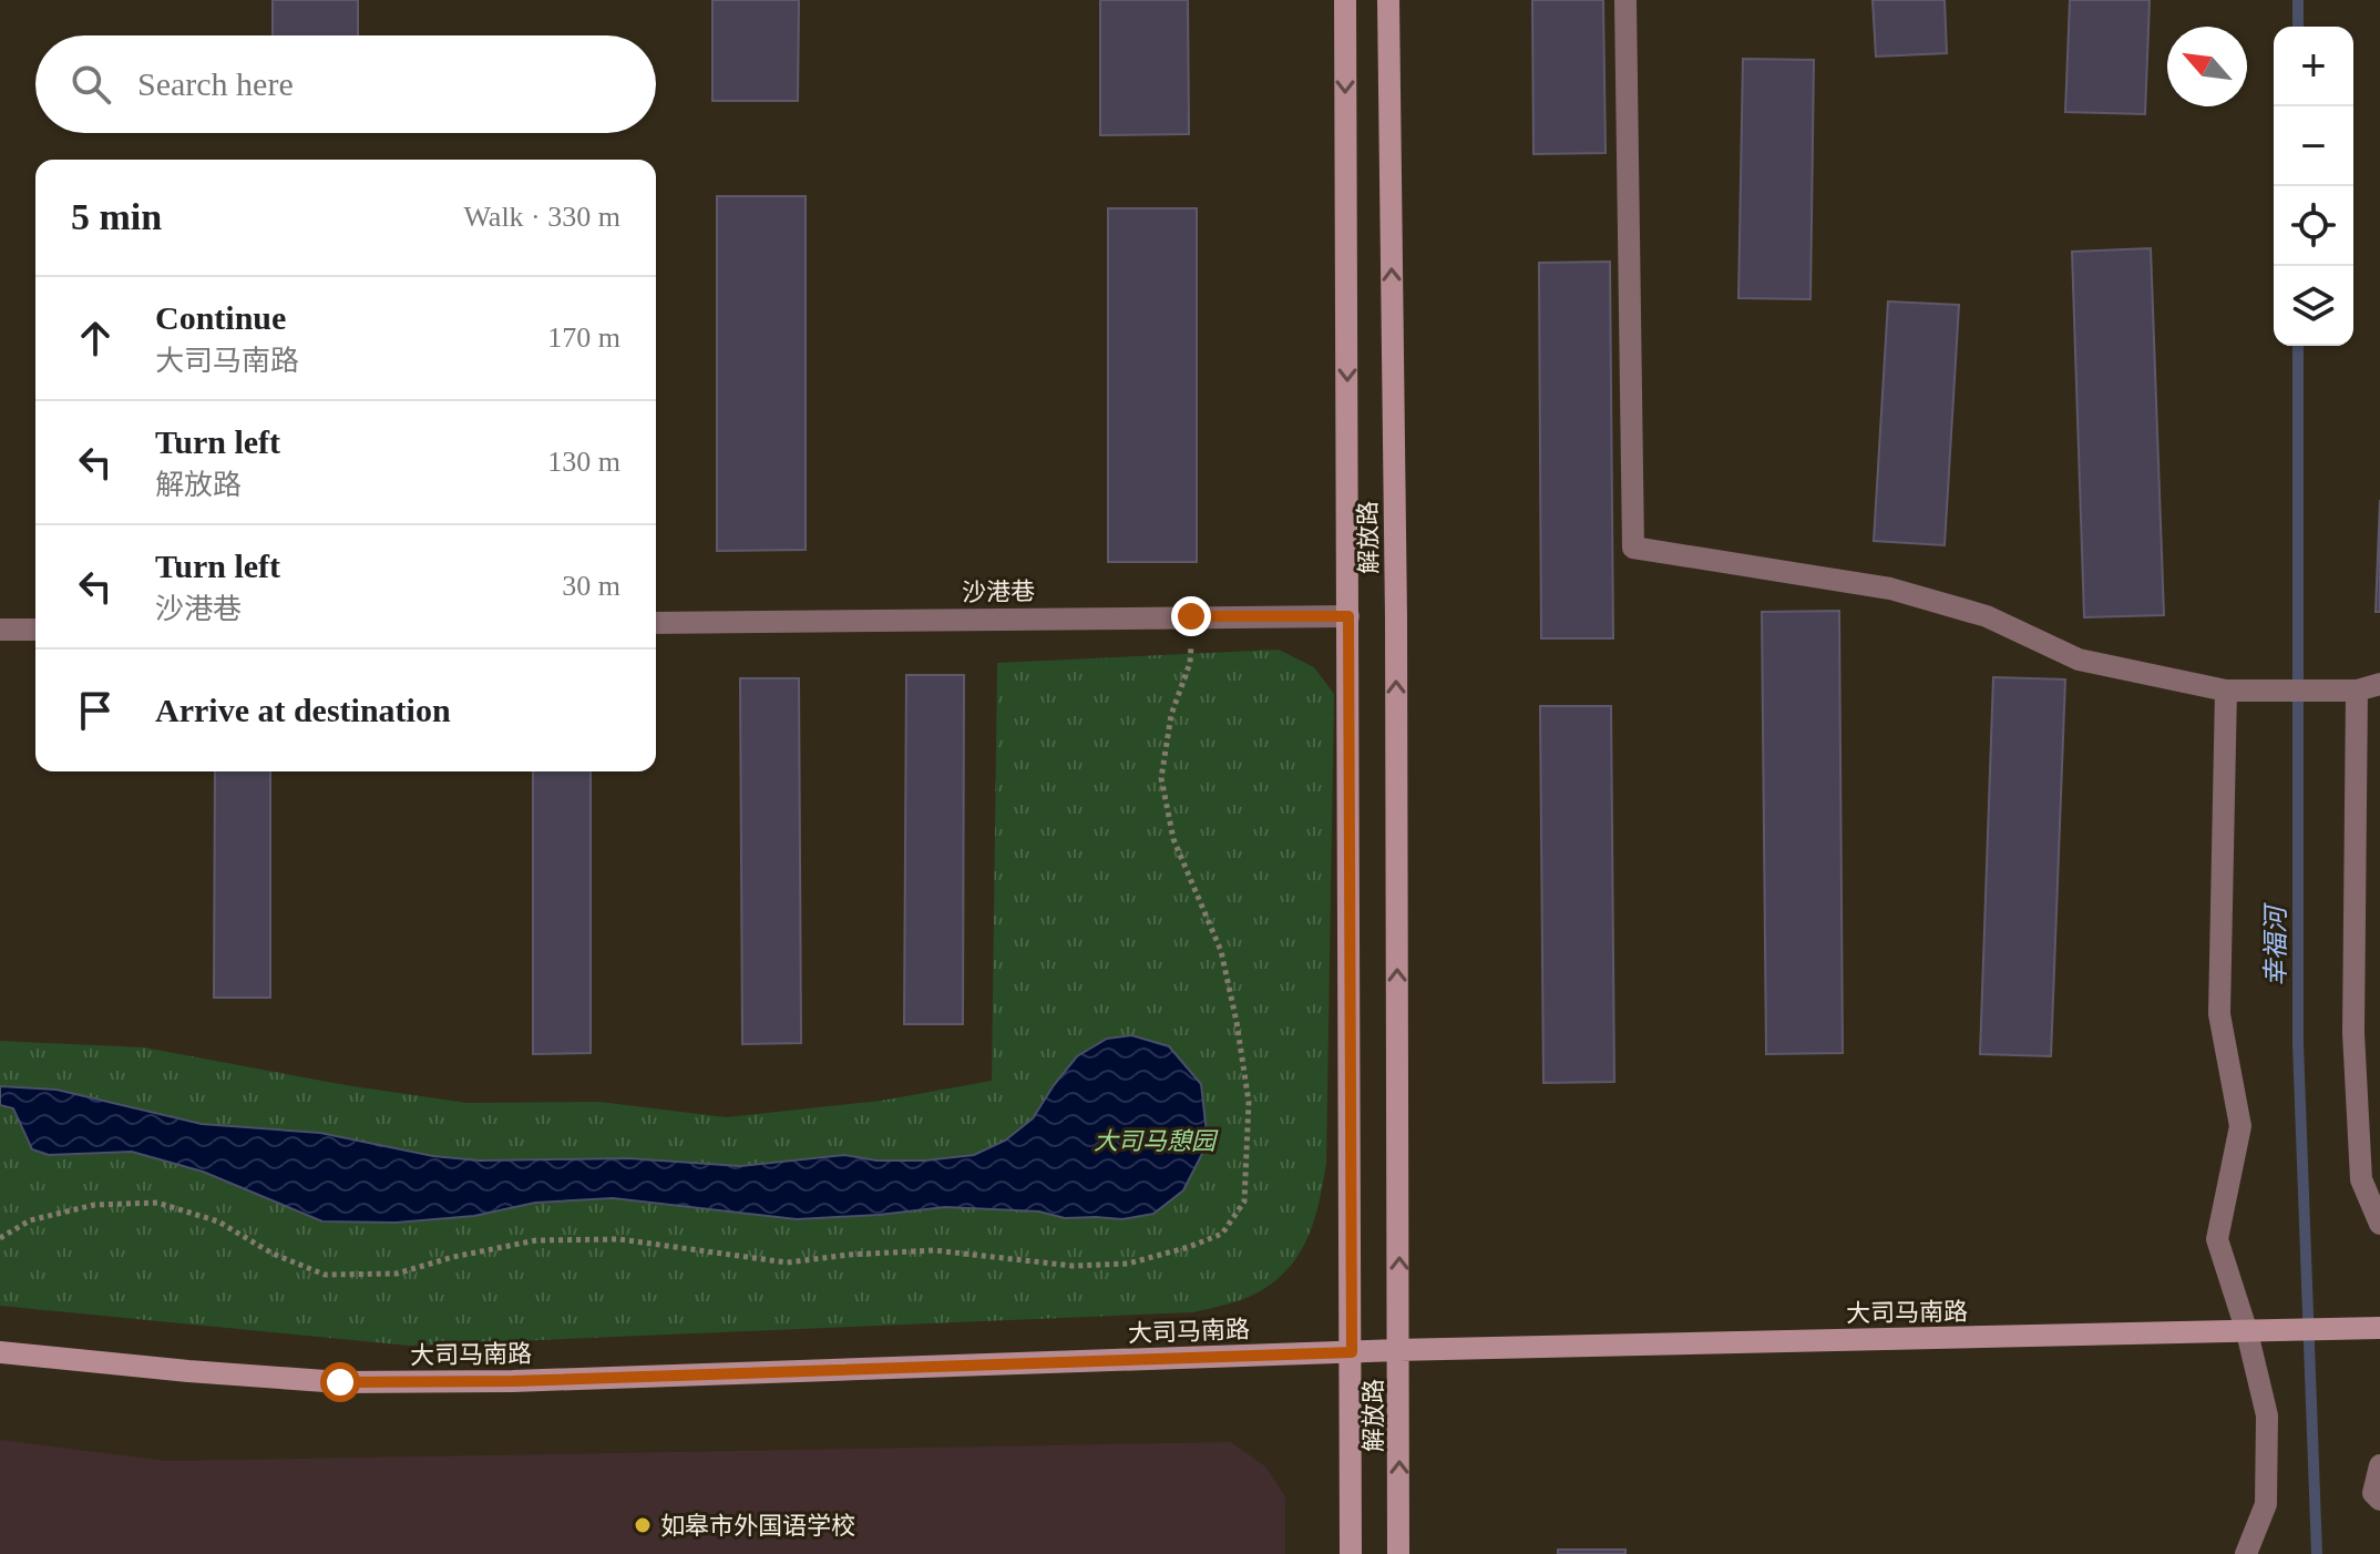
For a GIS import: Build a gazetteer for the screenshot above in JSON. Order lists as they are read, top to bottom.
{
  "streets": {
    "street": ["解放路", "沙港巷", "大司马南路"]
  },
  "crossings": [
    ["解放路", "沙港巷"],
    ["解放路", "大司马南路"]
  ],
  "water": ["幸福河"],
  "parks": ["大司马憩园"],
  "places": ["如皋市外国语学校"],
  "north": "top left",
  "page": {
    "map_buttons": ["+", "−"],
    "search": "Search here",
    "heading": ["5 min", "Walk · 330 m"],
    "list": [
      ["Continue", "大司马南路", "170 m"],
      ["Turn left", "解放路", "130 m"],
      ["Turn left", "沙港巷", "30 m"],
      "Arrive at destination"
    ]
  }
}
